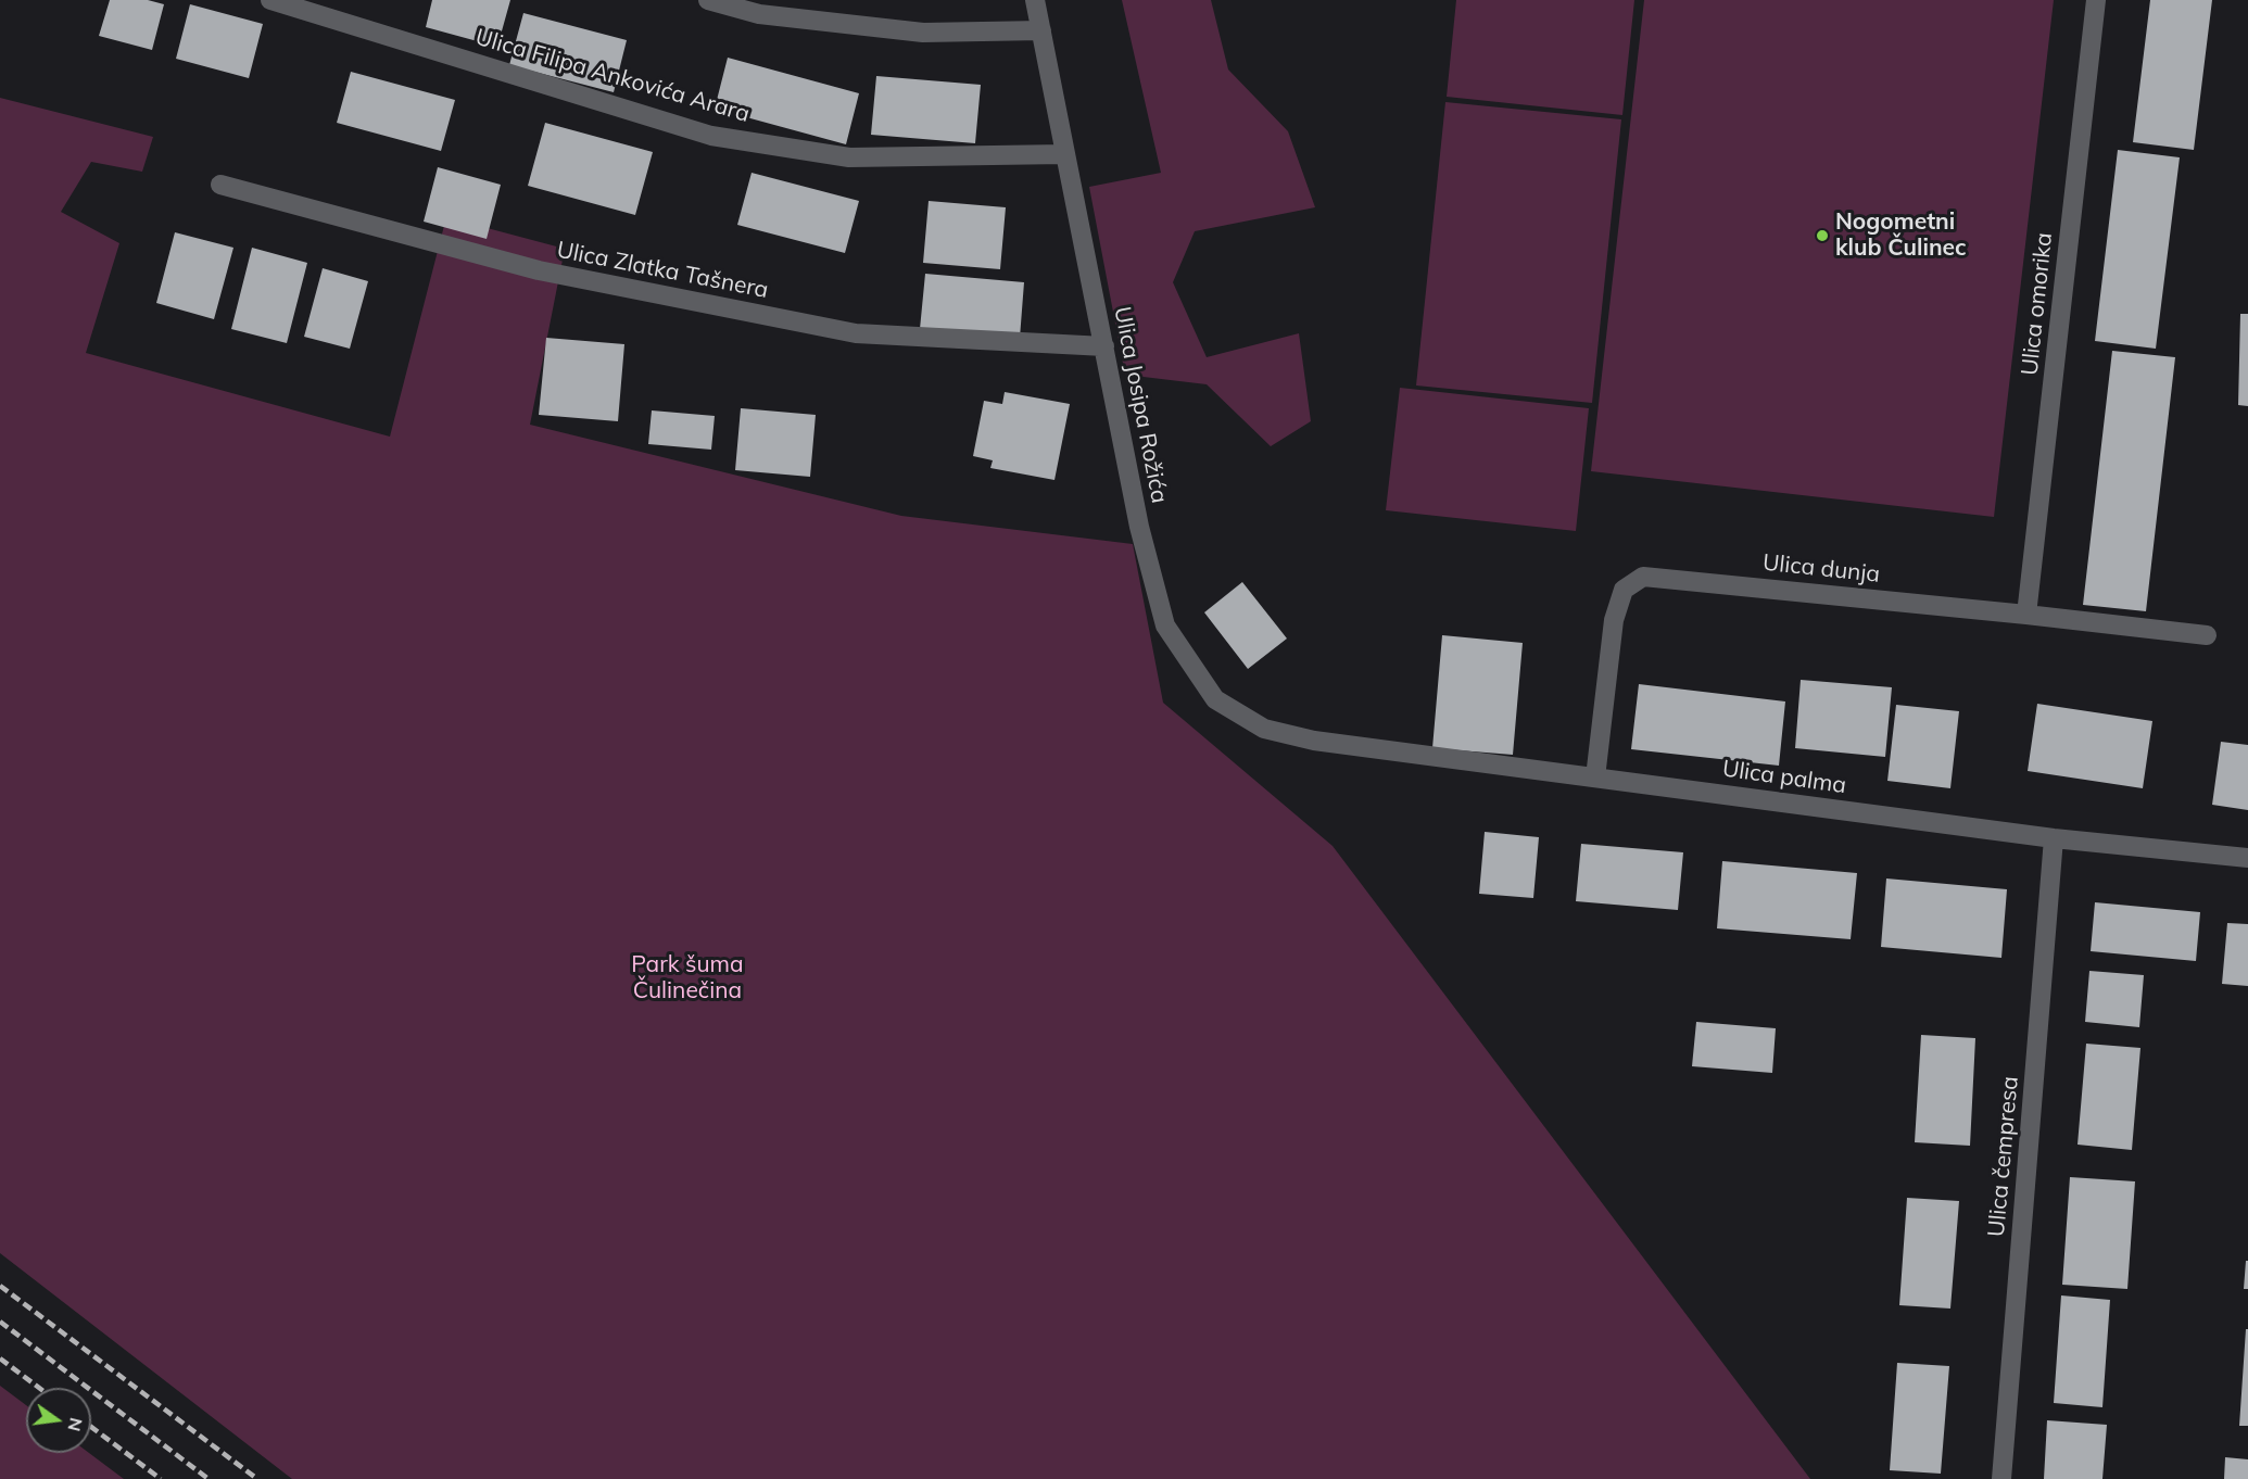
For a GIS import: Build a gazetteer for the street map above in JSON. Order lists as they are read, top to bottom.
{
  "streets": {
    "street": [
      "Ulica Filipa Ankovića Arara",
      "Ulica Zlatka Tašnera",
      "Ulica omorika",
      "Ulica Josipa Rožića",
      "Ulica dunja",
      "Ulica palma",
      "Ulica čempresa"
    ]
  },
  "crossings": [
    ["Ulica Filipa Ankovića Arara", "Ulica Josipa Rožića"],
    ["Ulica Zlatka Tašnera", "Ulica Josipa Rožića"],
    ["Ulica omorika", "Ulica dunja"],
    ["Ulica Josipa Rožića", "Ulica palma"],
    ["Ulica dunja", "Ulica palma"],
    ["Ulica palma", "Ulica čempresa"]
  ],
  "parks": ["Park šuma Čulinečina"],
  "places": ["Nogometni klub Čulinec"],
  "north": "right"
}
